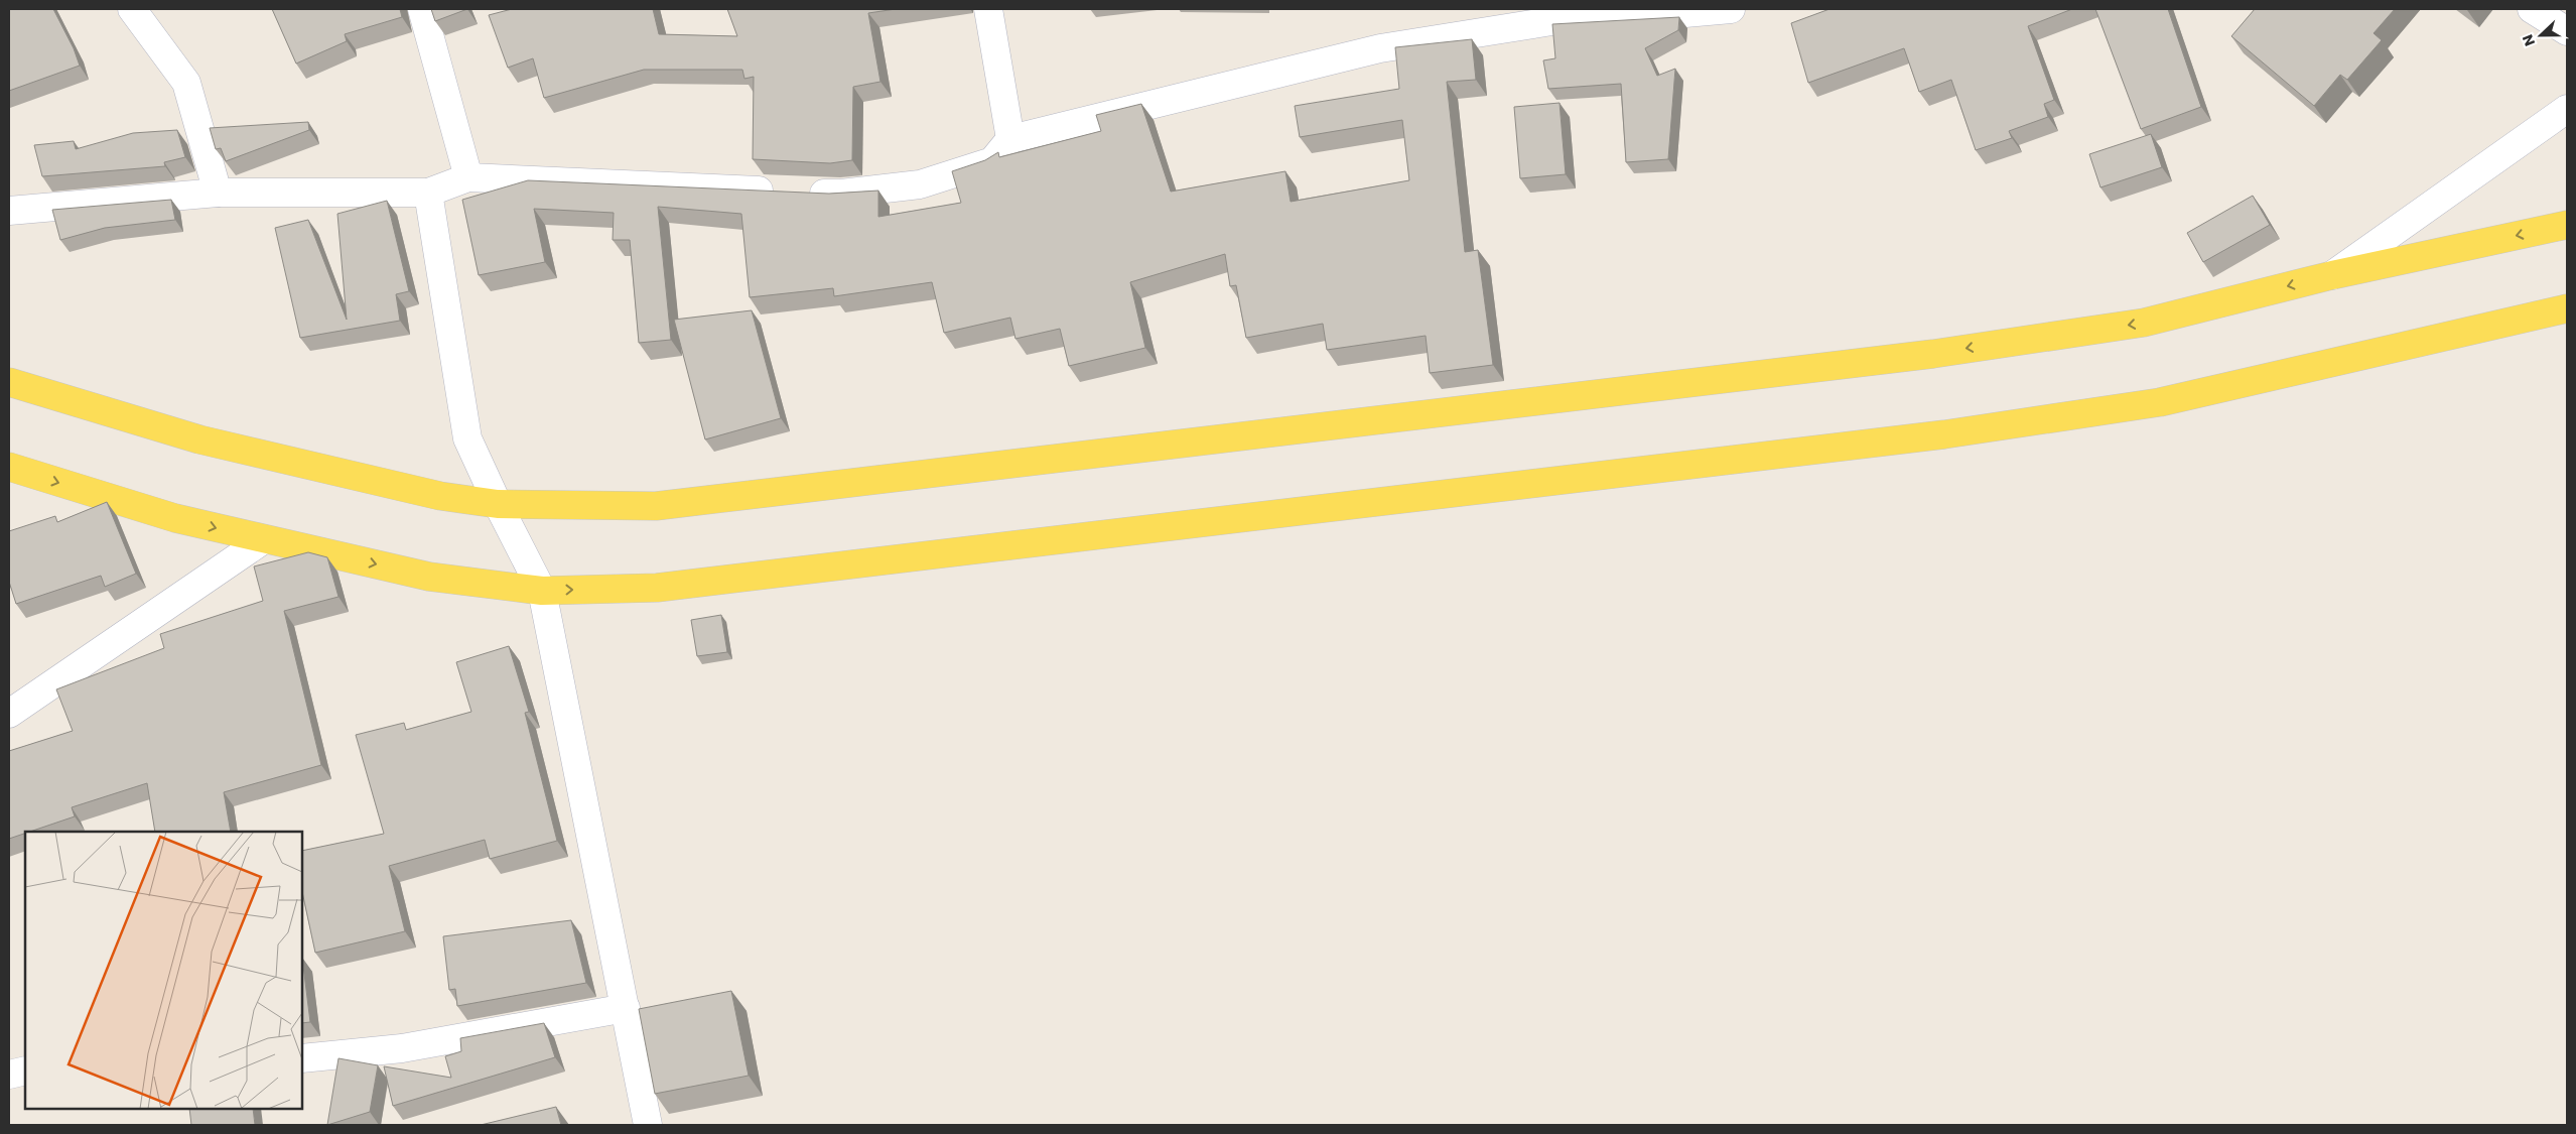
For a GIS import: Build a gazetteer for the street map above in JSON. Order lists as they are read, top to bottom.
{
  "north": "left"
}
